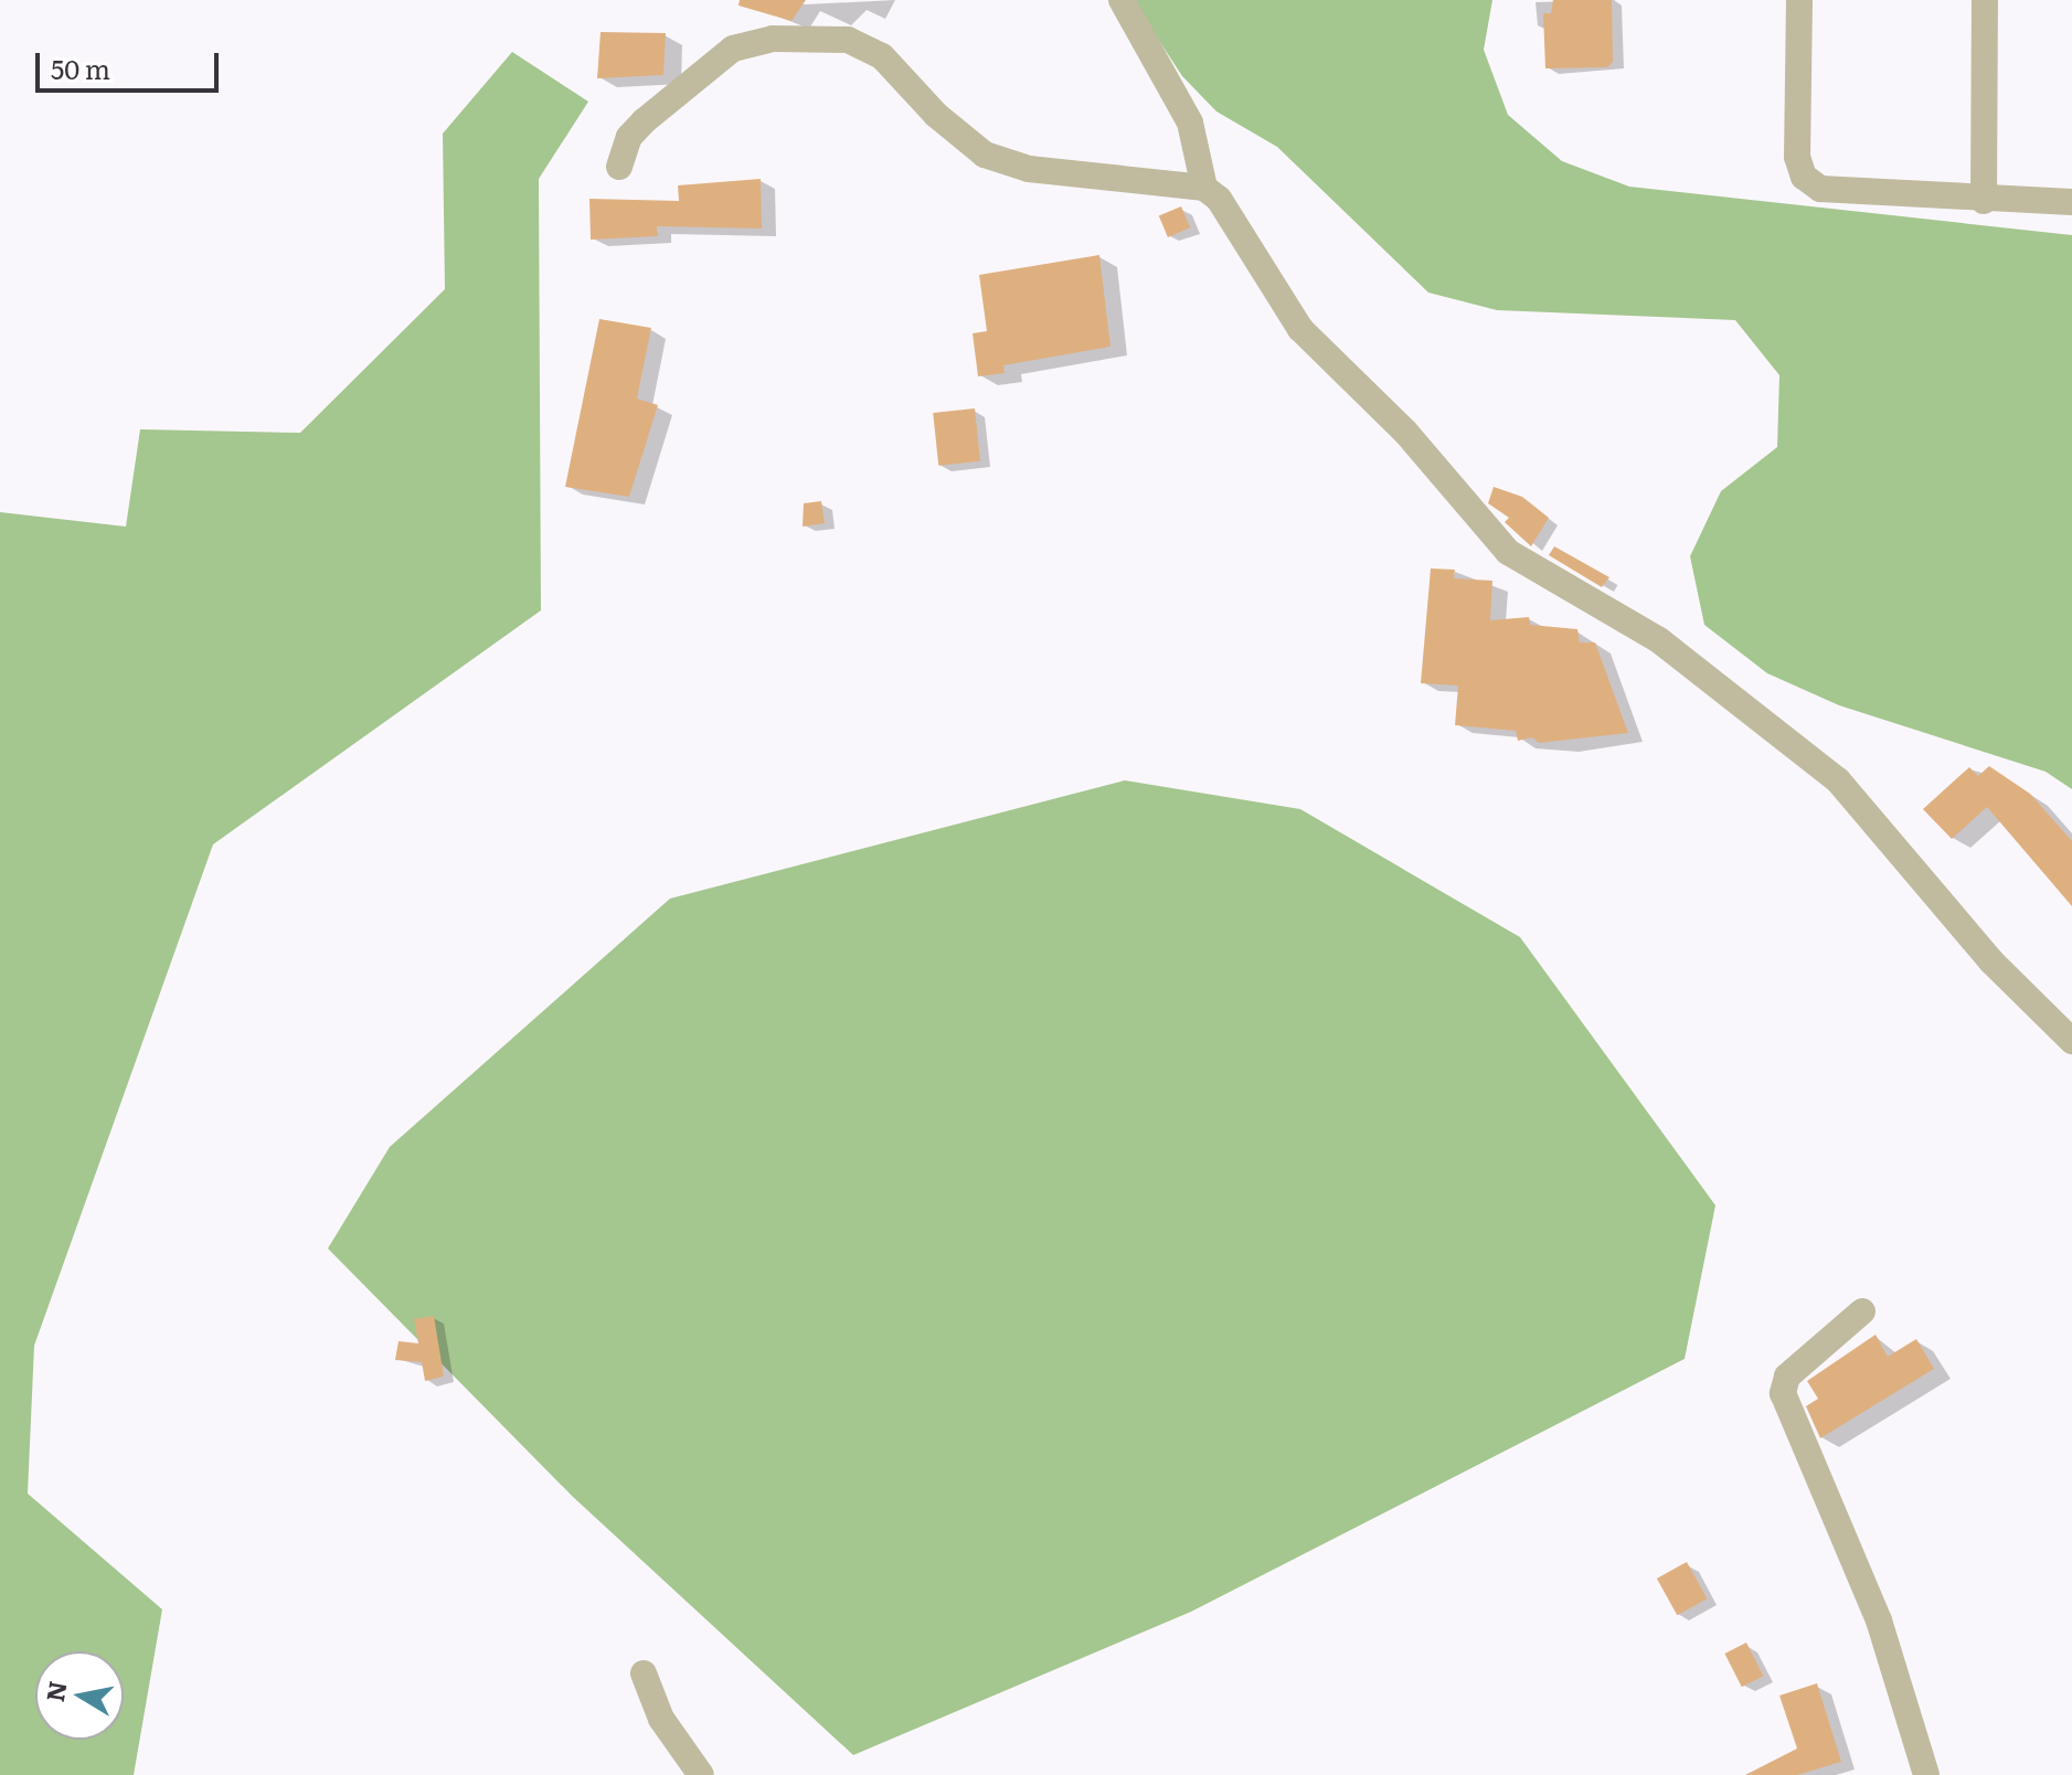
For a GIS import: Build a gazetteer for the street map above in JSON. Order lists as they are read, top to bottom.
{
  "scale_bar": "50 m",
  "north": "left"
}
